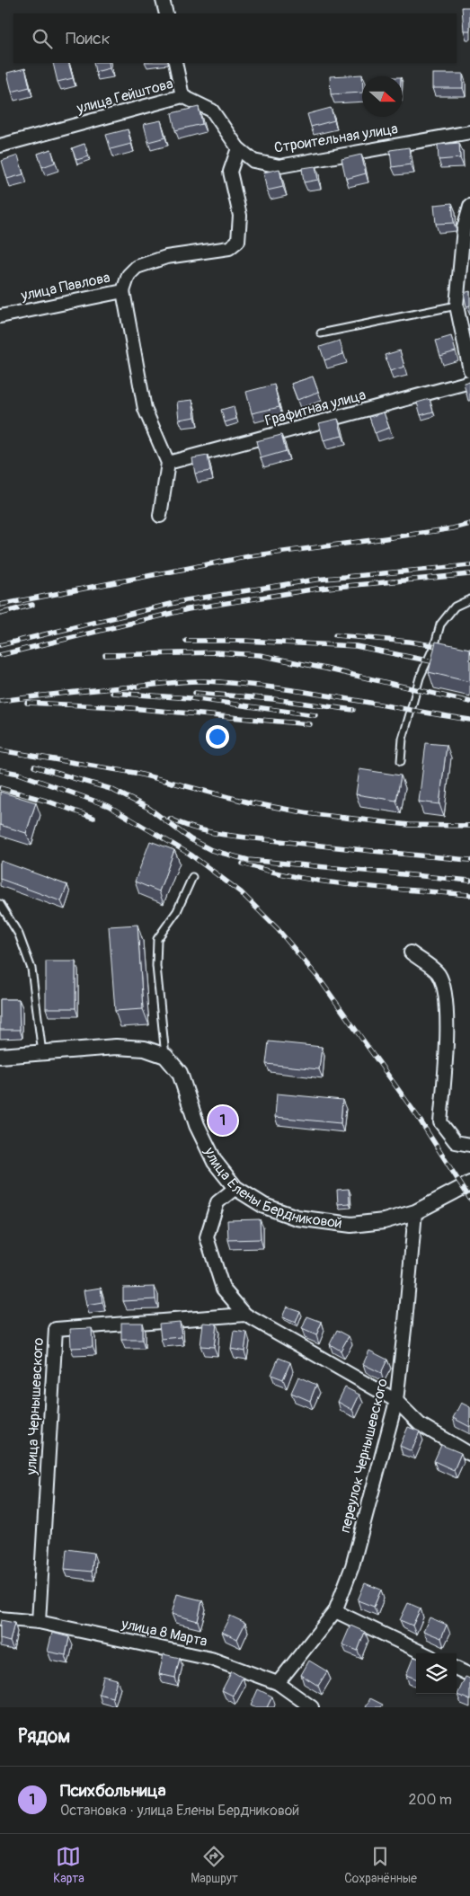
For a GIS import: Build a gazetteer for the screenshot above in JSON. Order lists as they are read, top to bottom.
{
  "streets": {
    "street": [
      "улица Гейштова",
      "Строительная улица",
      "улица Павлова",
      "Графитная улица",
      "улица Елены Бердниковой",
      "улица Чернышевского",
      "переулок Чернышевского",
      "улица 8 Марта"
    ]
  },
  "crossings": [
    ["улица Гейштова", "Строительная улица"],
    ["улица Гейштова", "улица Павлова"],
    ["Строительная улица", "улица Павлова"],
    ["улица Елены Бердниковой", "переулок Чернышевского"],
    ["улица Чернышевского", "улица 8 Марта"],
    ["переулок Чернышевского", "улица 8 Марта"]
  ],
  "north": "right",
  "page": {
    "search": "Поиск",
    "pins": "1",
    "heading": "Рядом",
    "list": [
      {
        "mark": "1",
        "name": "Психбольница",
        "note": "Остановка · улица Елены Бердниковой",
        "value": "200 m"
      }
    ],
    "nav": ["Карта", "Маршрут", "Сохранённые"]
  }
}
